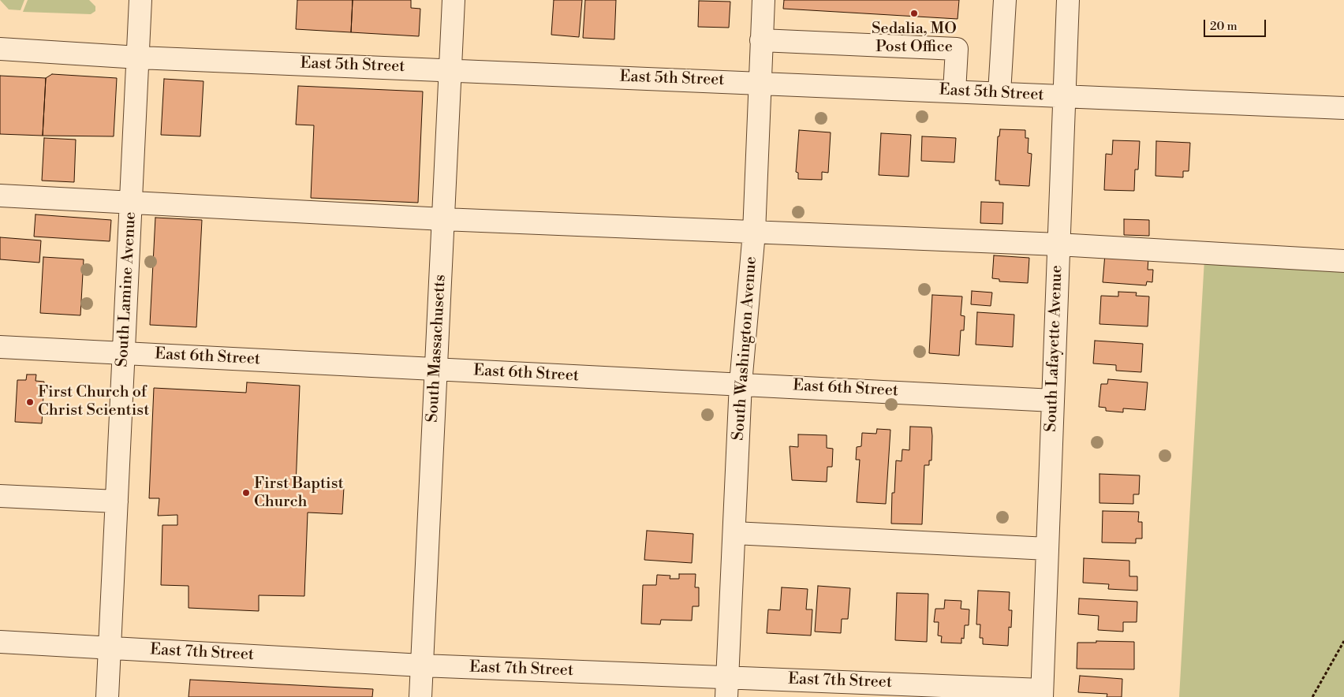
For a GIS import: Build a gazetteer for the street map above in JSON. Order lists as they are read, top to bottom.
{
  "streets": {
    "street": [
      "East 5th Street",
      "South Lamine Avenue",
      "South Massachusetts",
      "South Washington Avenue",
      "South Lafayette Avenue",
      "East 6th Street",
      "East 7th Street"
    ]
  },
  "crossings": [
    ["East 5th Street", "South Lamine Avenue"],
    ["East 5th Street", "South Massachusetts"],
    ["East 5th Street", "South Washington Avenue"],
    ["East 5th Street", "South Lafayette Avenue"],
    ["South Lamine Avenue", "East 6th Street"],
    ["South Lamine Avenue", "East 7th Street"],
    ["South Massachusetts", "East 6th Street"],
    ["South Massachusetts", "East 7th Street"],
    ["South Washington Avenue", "East 6th Street"],
    ["South Washington Avenue", "East 7th Street"],
    ["South Lafayette Avenue", "East 6th Street"],
    ["South Lafayette Avenue", "East 7th Street"]
  ],
  "places": ["Sedalia, MO Post Office", "First Church of Christ Scientist", "First Baptist Church"],
  "scale_bar": "20 m"
}
